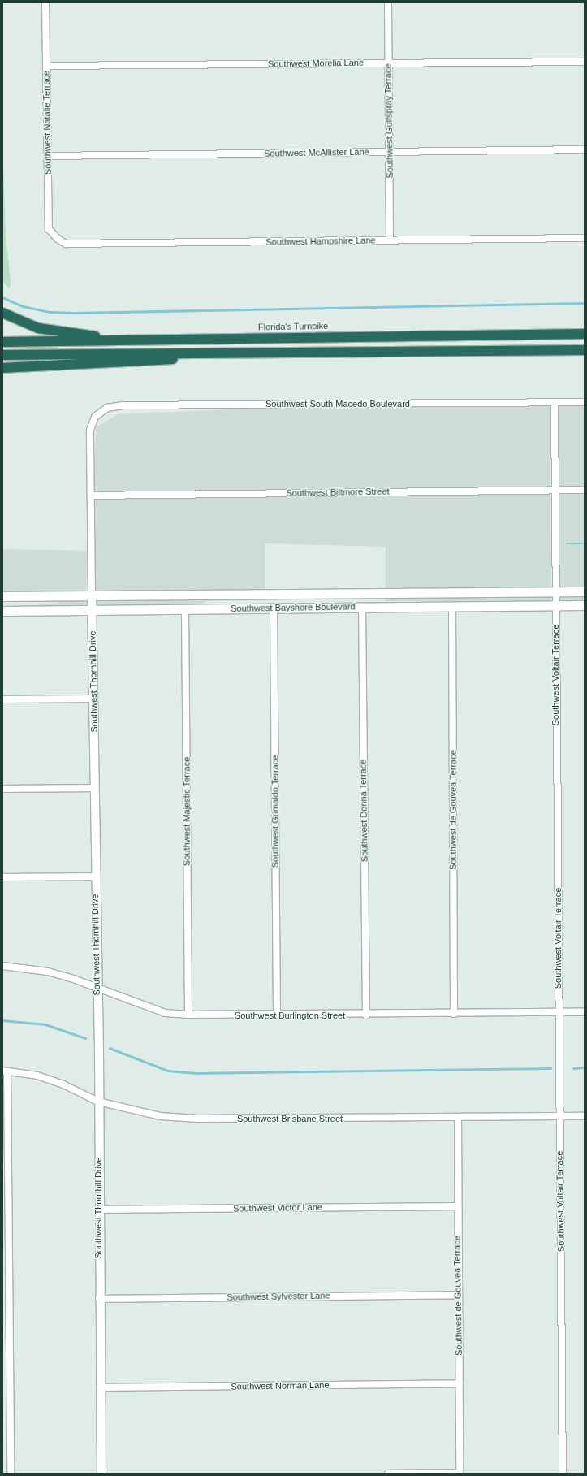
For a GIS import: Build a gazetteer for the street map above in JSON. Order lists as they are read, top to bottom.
{
  "streets": {
    "highway": ["Florida's Turnpike"],
    "main road": ["Southwest Bayshore Boulevard"],
    "street": [
      "Southwest Morelia Lane",
      "Southwest Gulfspray Terrace",
      "Southwest Natalie Terrace",
      "Southwest McAllister Lane",
      "Southwest Hampshire Lane",
      "Southwest South Macedo Boulevard",
      "Southwest Biltmore Street",
      "Southwest Voltair Terrace",
      "Southwest Thornhill Drive",
      "Southwest de Gouvea Terrace",
      "Southwest Donna Terrace",
      "Southwest Majestic Terrace",
      "Southwest Grimaldo Terrace",
      "Southwest Burlington Street",
      "Southwest Brisbane Street",
      "Southwest Victor Lane",
      "Southwest Sylvester Lane",
      "Southwest Norman Lane"
    ]
  },
  "crossings": [
    ["Southwest Morelia Lane", "Southwest Gulfspray Terrace"],
    ["Southwest Morelia Lane", "Southwest Natalie Terrace"],
    ["Southwest Gulfspray Terrace", "Southwest McAllister Lane"],
    ["Southwest Gulfspray Terrace", "Southwest Hampshire Lane"],
    ["Southwest Natalie Terrace", "Southwest McAllister Lane"],
    ["Southwest Natalie Terrace", "Southwest Hampshire Lane"],
    ["Southwest South Macedo Boulevard", "Southwest Voltair Terrace"],
    ["Southwest South Macedo Boulevard", "Southwest Thornhill Drive"],
    ["Southwest Biltmore Street", "Southwest Voltair Terrace"],
    ["Southwest Biltmore Street", "Southwest Thornhill Drive"],
    ["Southwest Bayshore Boulevard", "Southwest Voltair Terrace"],
    ["Southwest Bayshore Boulevard", "Southwest Thornhill Drive"],
    ["Southwest Bayshore Boulevard", "Southwest de Gouvea Terrace"],
    ["Southwest Bayshore Boulevard", "Southwest Donna Terrace"],
    ["Southwest Bayshore Boulevard", "Southwest Majestic Terrace"],
    ["Southwest Bayshore Boulevard", "Southwest Grimaldo Terrace"],
    ["Southwest Voltair Terrace", "Southwest Burlington Street"],
    ["Southwest Voltair Terrace", "Southwest Brisbane Street"],
    ["Southwest Thornhill Drive", "Southwest Burlington Street"],
    ["Southwest Thornhill Drive", "Southwest Brisbane Street"],
    ["Southwest Thornhill Drive", "Southwest Victor Lane"],
    ["Southwest Thornhill Drive", "Southwest Sylvester Lane"],
    ["Southwest Thornhill Drive", "Southwest Norman Lane"],
    ["Southwest de Gouvea Terrace", "Southwest Burlington Street"],
    ["Southwest de Gouvea Terrace", "Southwest Brisbane Street"],
    ["Southwest de Gouvea Terrace", "Southwest Victor Lane"],
    ["Southwest de Gouvea Terrace", "Southwest Sylvester Lane"],
    ["Southwest de Gouvea Terrace", "Southwest Norman Lane"],
    ["Southwest Donna Terrace", "Southwest Burlington Street"],
    ["Southwest Majestic Terrace", "Southwest Burlington Street"],
    ["Southwest Grimaldo Terrace", "Southwest Burlington Street"]
  ]
}
